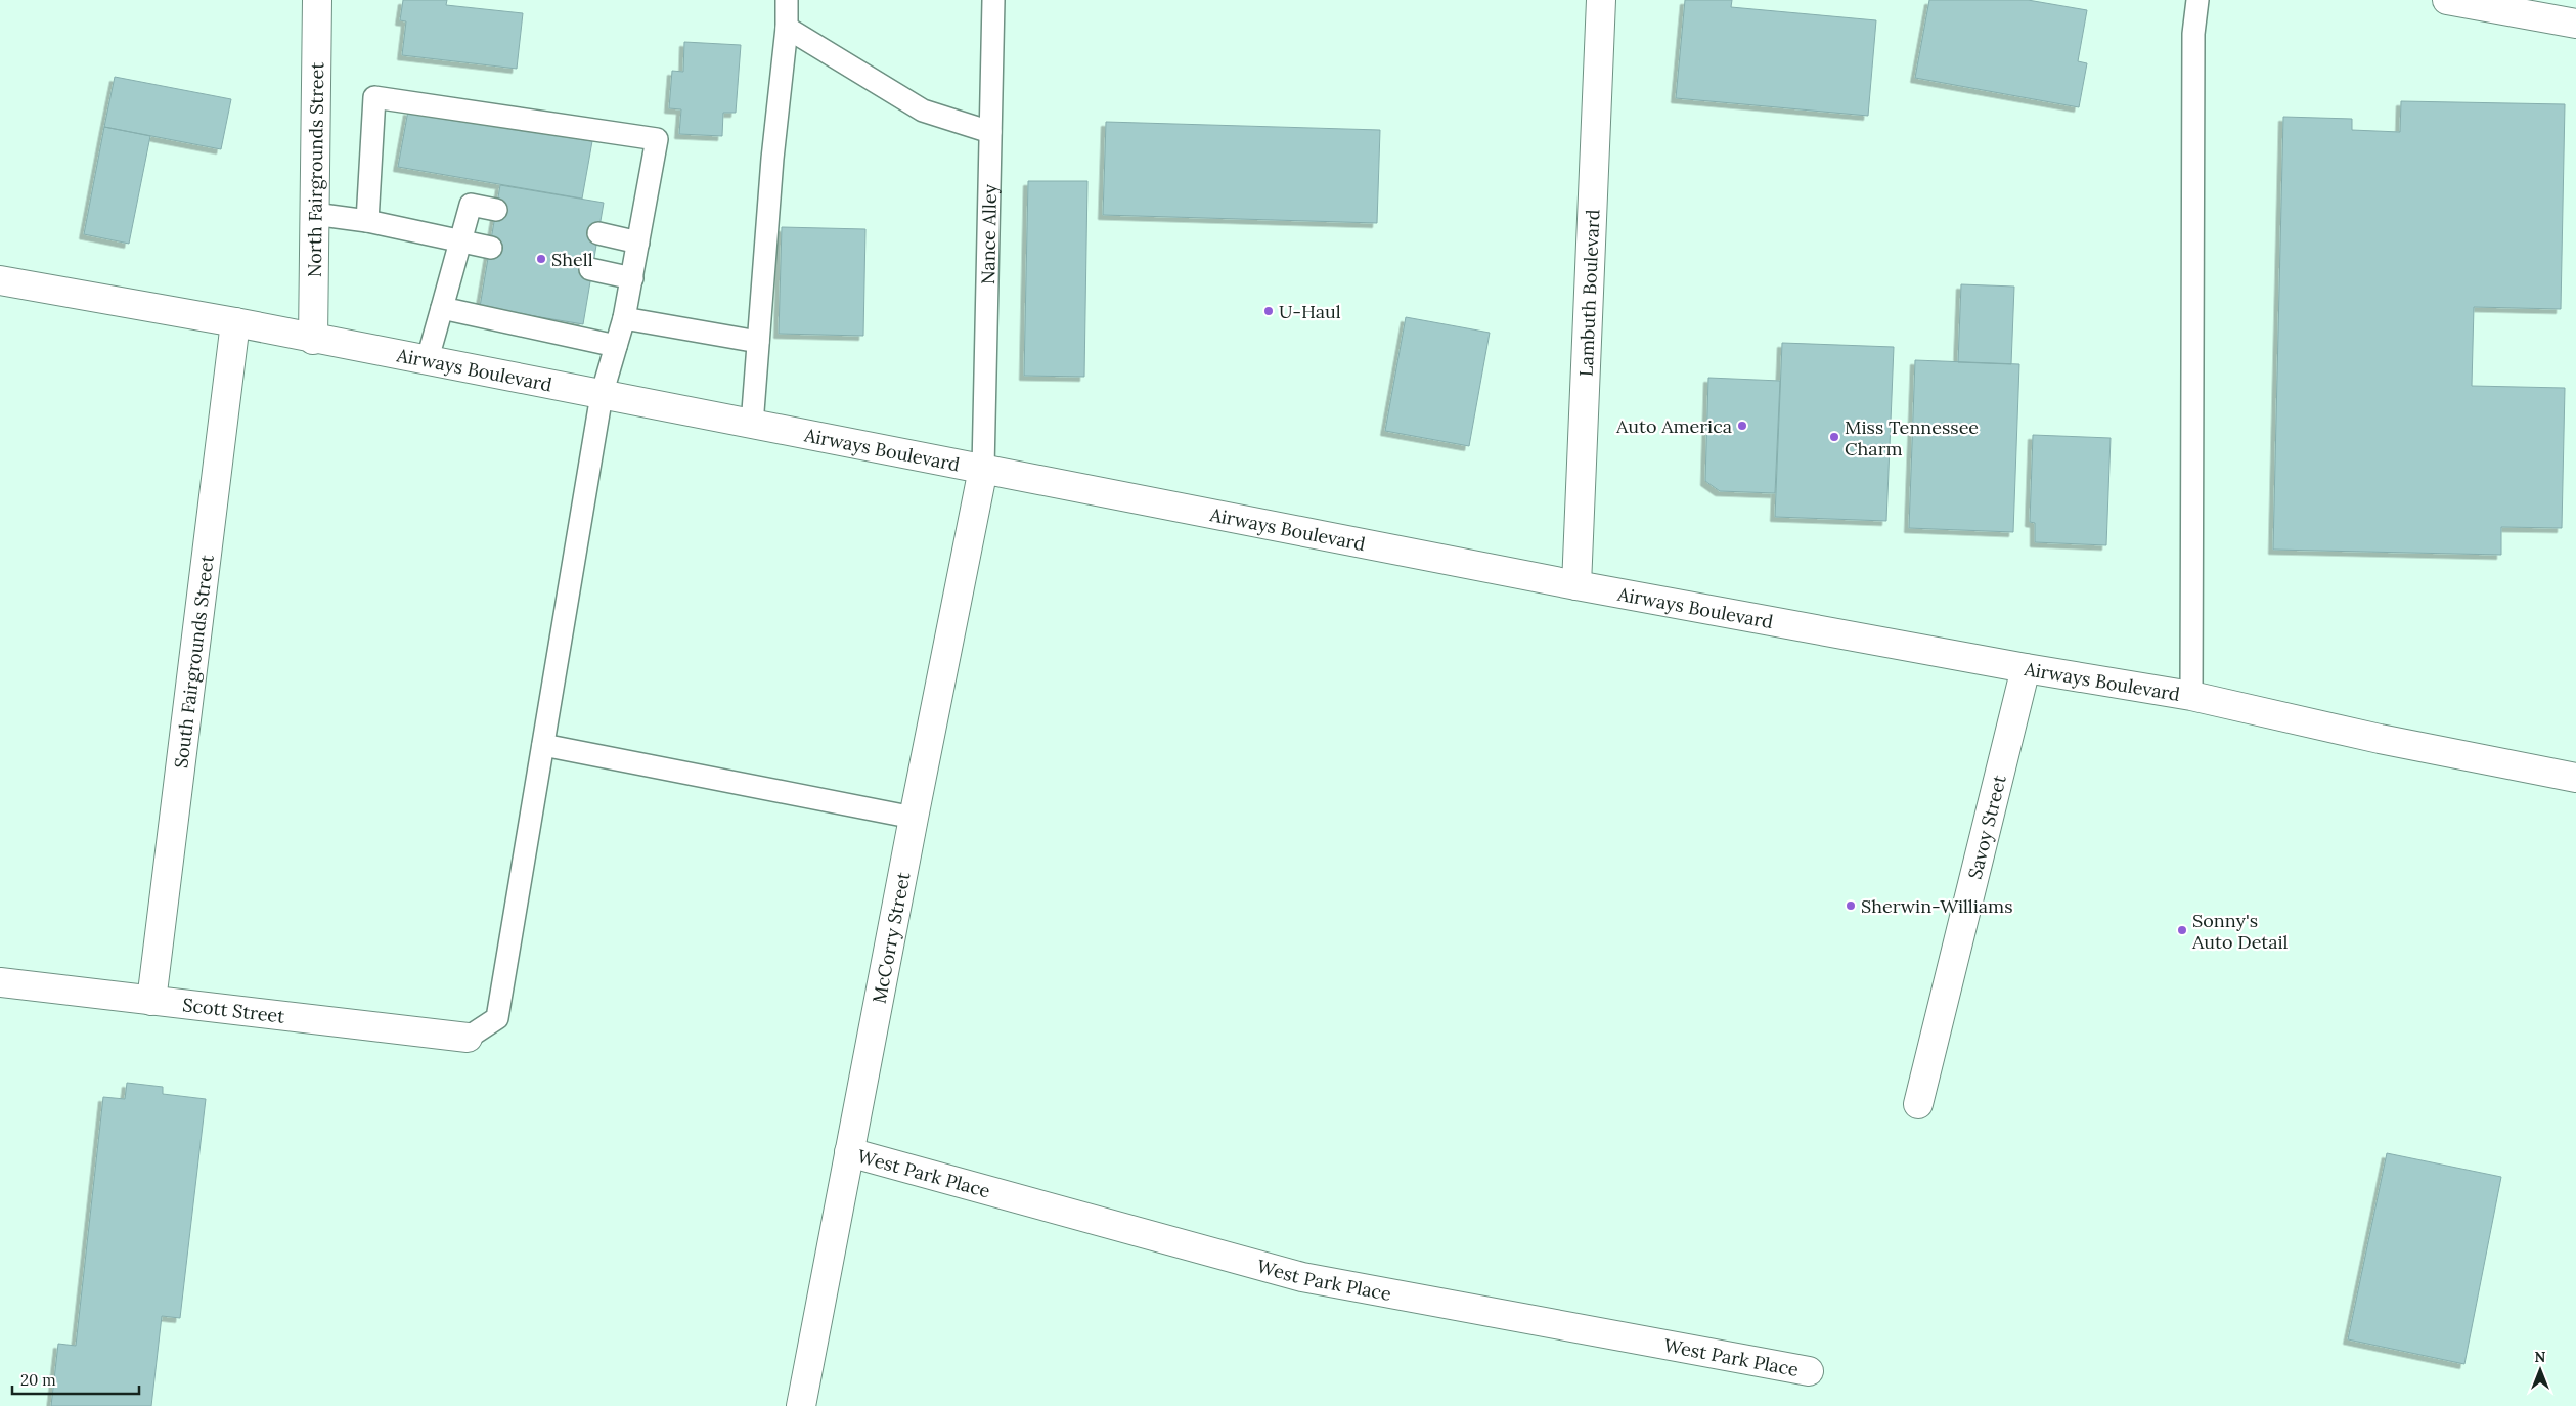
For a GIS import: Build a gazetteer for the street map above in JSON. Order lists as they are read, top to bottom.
{
  "streets": {
    "street": [
      "North Fairgrounds Street",
      "Lambuth Boulevard",
      "Airways Boulevard",
      "South Fairgrounds Street",
      "Savoy Street",
      "McCorry Street",
      "Scott Street",
      "West Park Place"
    ],
    "lane": ["Nance Alley"]
  },
  "crossings": [
    ["North Fairgrounds Street", "Airways Boulevard"],
    ["Nance Alley", "Airways Boulevard"],
    ["Nance Alley", "McCorry Street"],
    ["Lambuth Boulevard", "Airways Boulevard"],
    ["Airways Boulevard", "South Fairgrounds Street"],
    ["Airways Boulevard", "Savoy Street"],
    ["Airways Boulevard", "McCorry Street"],
    ["South Fairgrounds Street", "Scott Street"],
    ["McCorry Street", "West Park Place"]
  ],
  "places": [
    "Shell",
    "U-Haul",
    "Auto America",
    "Miss Tennessee Charm",
    "Sherwin-Williams",
    "Sonny's Auto Detail"
  ],
  "scale_bar": "20 m",
  "north": "top"
}
